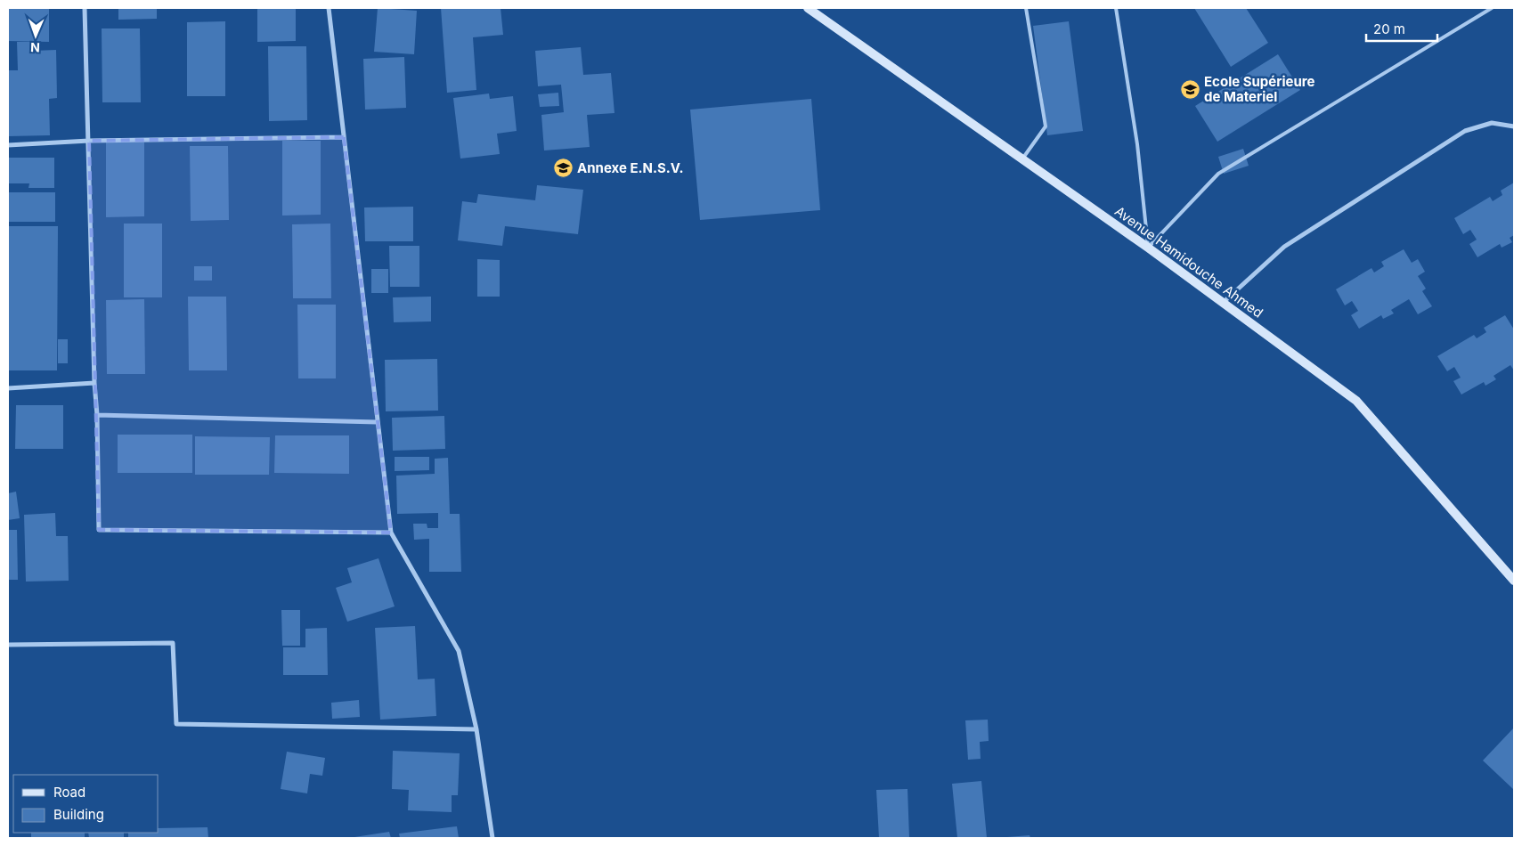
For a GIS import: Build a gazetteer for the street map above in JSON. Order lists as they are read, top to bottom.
{
  "streets": {
    "main road": ["Avenue Hamidouche Ahmed"]
  },
  "places": {
    "school or university": ["Ecole Supérieure de Materiel", "Annexe E.N.S.V."]
  },
  "legend": ["Road", "Building"],
  "scale_bar": "20 m",
  "north": "bottom"
}
